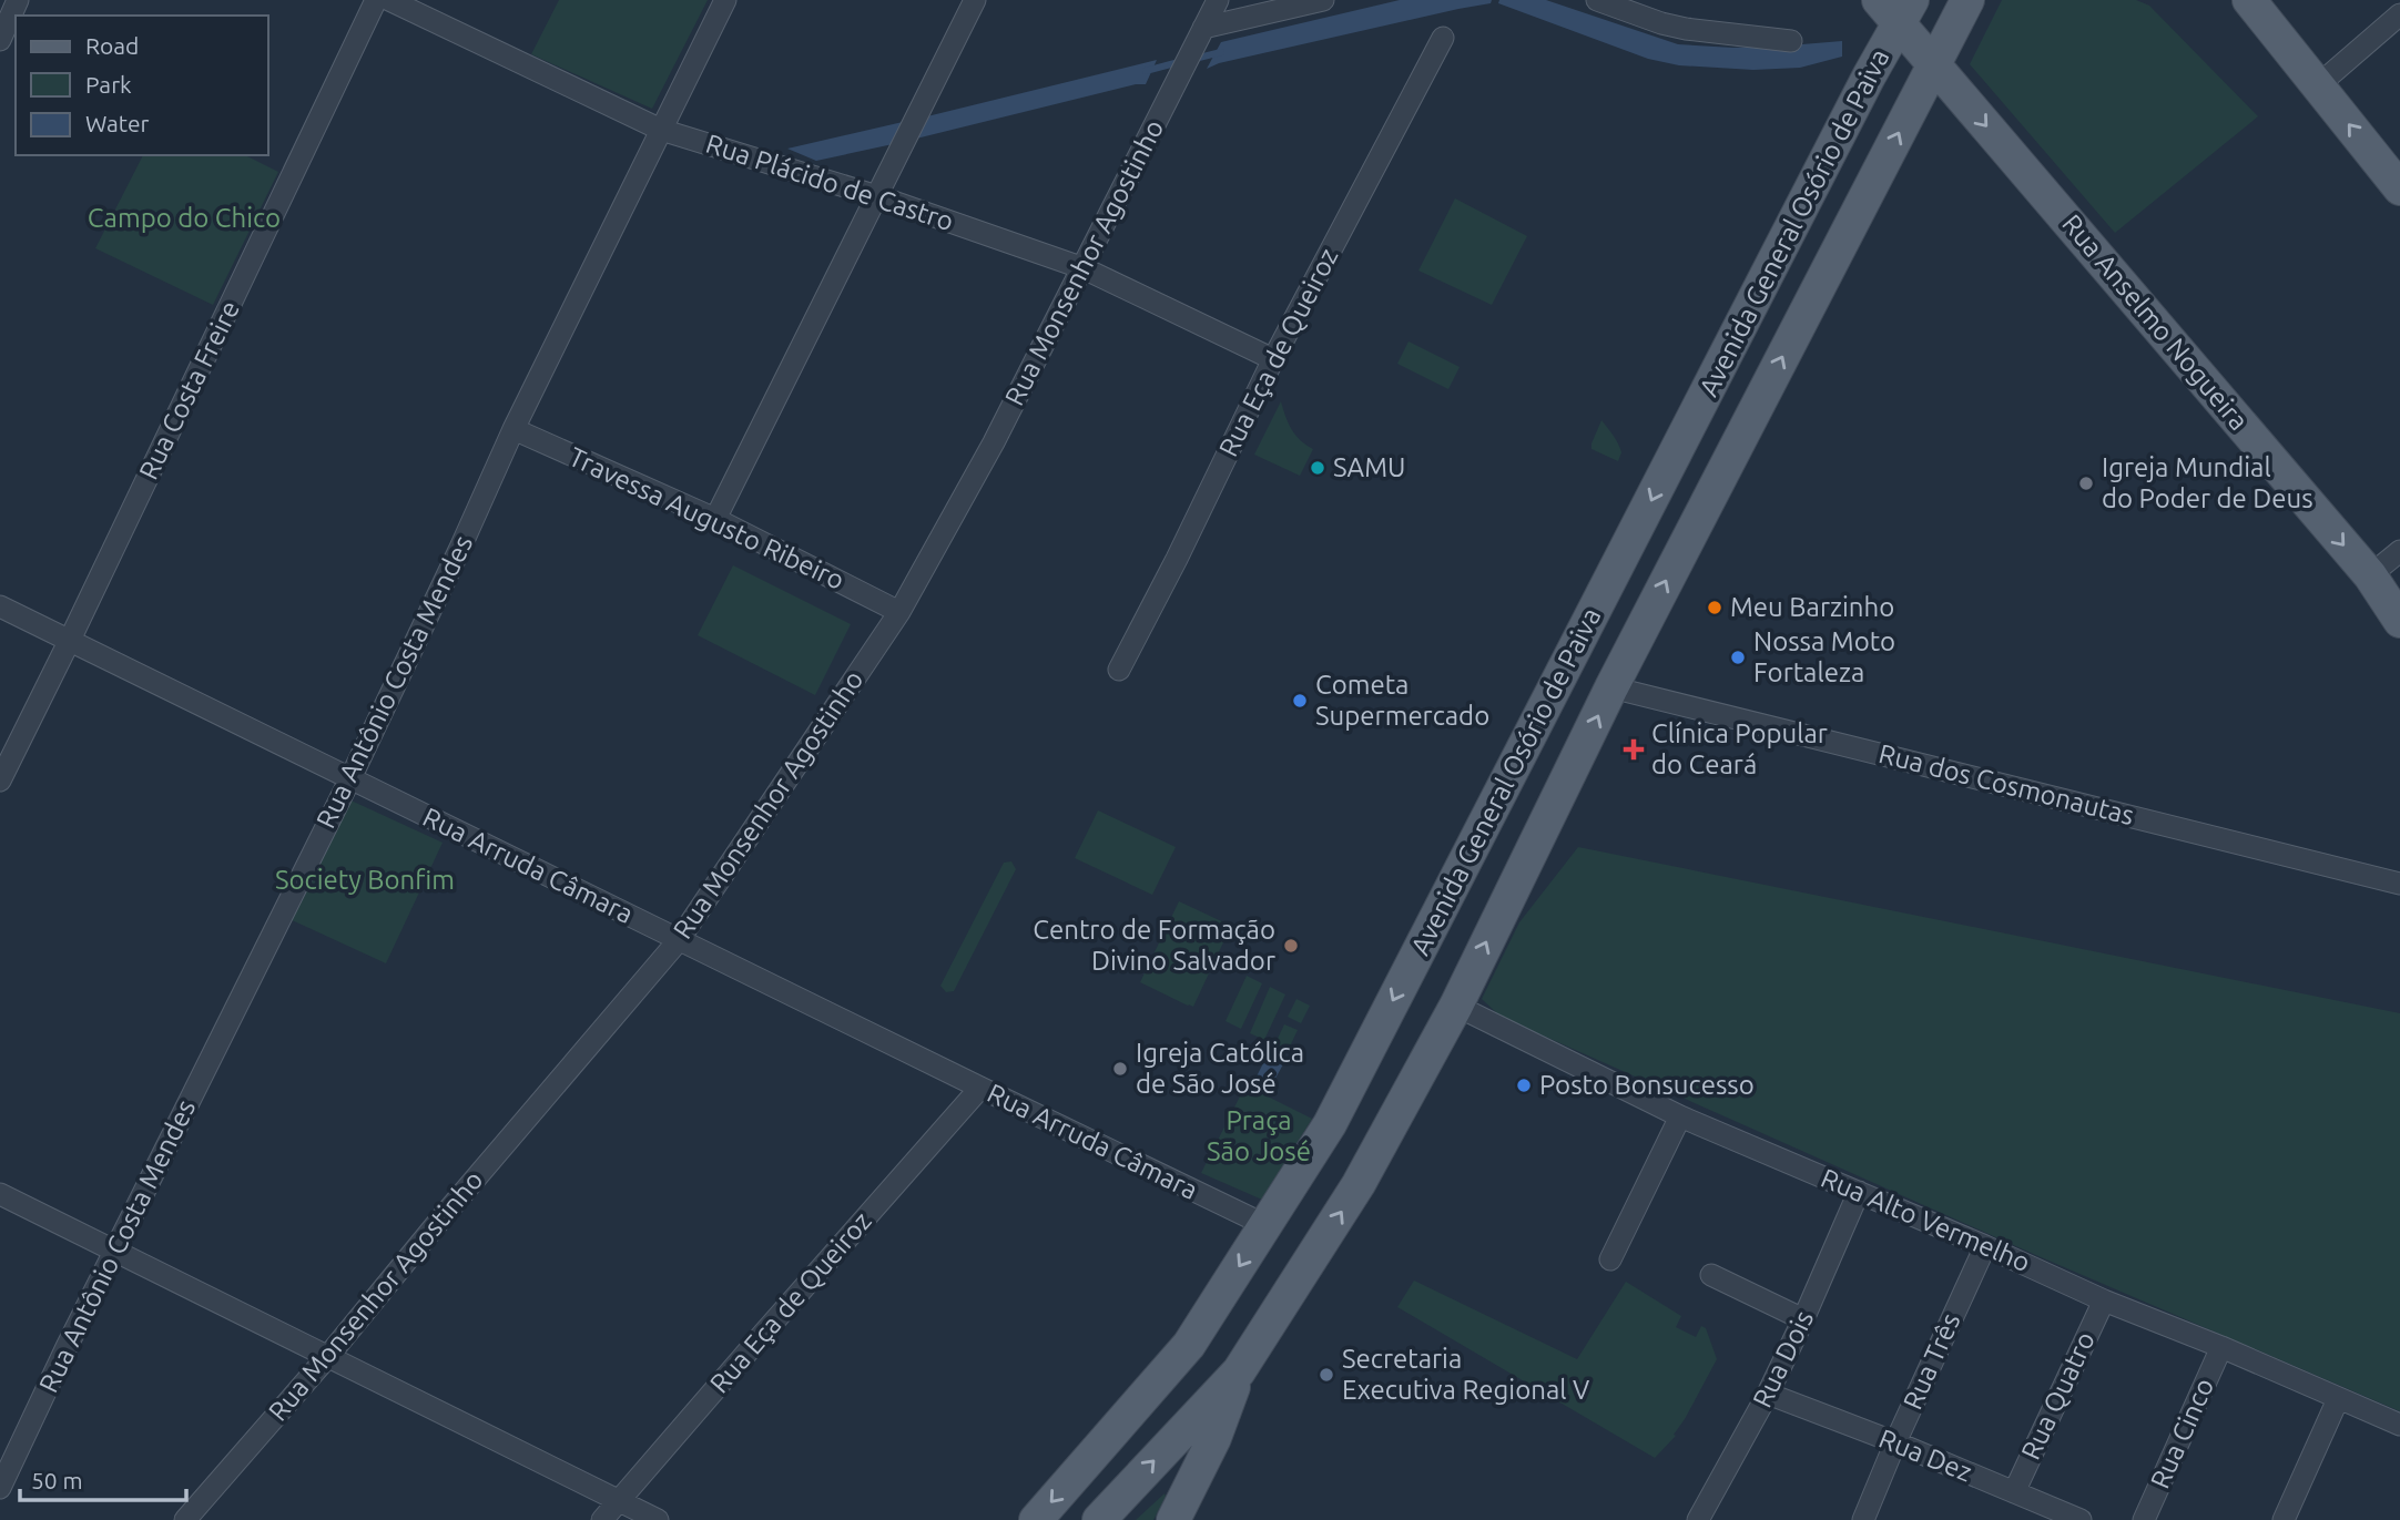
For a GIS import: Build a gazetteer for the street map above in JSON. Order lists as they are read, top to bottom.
{
  "streets": {
    "main road": ["Avenida General Osório de Paiva", "Rua Anselmo Nogueira"],
    "street": [
      "Rua Plácido de Castro",
      "Rua Monsenhor Agostinho",
      "Rua Eça de Queiroz",
      "Rua Costa Freire",
      "Travessa Augusto Ribeiro",
      "Rua Antônio Costa Mendes",
      "Rua dos Cosmonautas",
      "Rua Arruda Câmara",
      "Rua Alto Vermelho",
      "Rua Dois",
      "Rua Três",
      "Rua Quatro",
      "Rua Cinco",
      "Rua Dez"
    ]
  },
  "crossings": [
    ["Rua Plácido de Castro", "Rua Monsenhor Agostinho"],
    ["Rua Plácido de Castro", "Rua Eça de Queiroz"],
    ["Rua Plácido de Castro", "Rua Antônio Costa Mendes"],
    ["Avenida General Osório de Paiva", "Rua Anselmo Nogueira"],
    ["Avenida General Osório de Paiva", "Rua dos Cosmonautas"],
    ["Avenida General Osório de Paiva", "Rua Arruda Câmara"],
    ["Avenida General Osório de Paiva", "Rua Alto Vermelho"],
    ["Rua Monsenhor Agostinho", "Travessa Augusto Ribeiro"],
    ["Rua Monsenhor Agostinho", "Rua Arruda Câmara"],
    ["Rua Eça de Queiroz", "Rua Arruda Câmara"],
    ["Rua Costa Freire", "Rua Arruda Câmara"],
    ["Travessa Augusto Ribeiro", "Rua Antônio Costa Mendes"],
    ["Rua Antônio Costa Mendes", "Rua Arruda Câmara"],
    ["Rua Alto Vermelho", "Rua Dois"],
    ["Rua Alto Vermelho", "Rua Três"],
    ["Rua Alto Vermelho", "Rua Quatro"],
    ["Rua Alto Vermelho", "Rua Cinco"],
    ["Rua Dois", "Rua Dez"],
    ["Rua Três", "Rua Dez"],
    ["Rua Quatro", "Rua Dez"]
  ],
  "parks": ["Campo do Chico", "Society Bonfim", "Praça São José"],
  "places": {
    "other": [
      "SAMU",
      "Igreja Mundial do Poder de Deus",
      "Meu Barzinho",
      "Nossa Moto Fortaleza",
      "Cometa Supermercado",
      "Centro de Formação Divino Salvador",
      "Igreja Católica de São José",
      "Posto Bonsucesso",
      "Secretaria Executiva Regional V"
    ],
    "health": ["Clínica Popular do Ceará"]
  },
  "legend": ["Road", "Park", "Water"],
  "scale_bar": "50 m"
}
